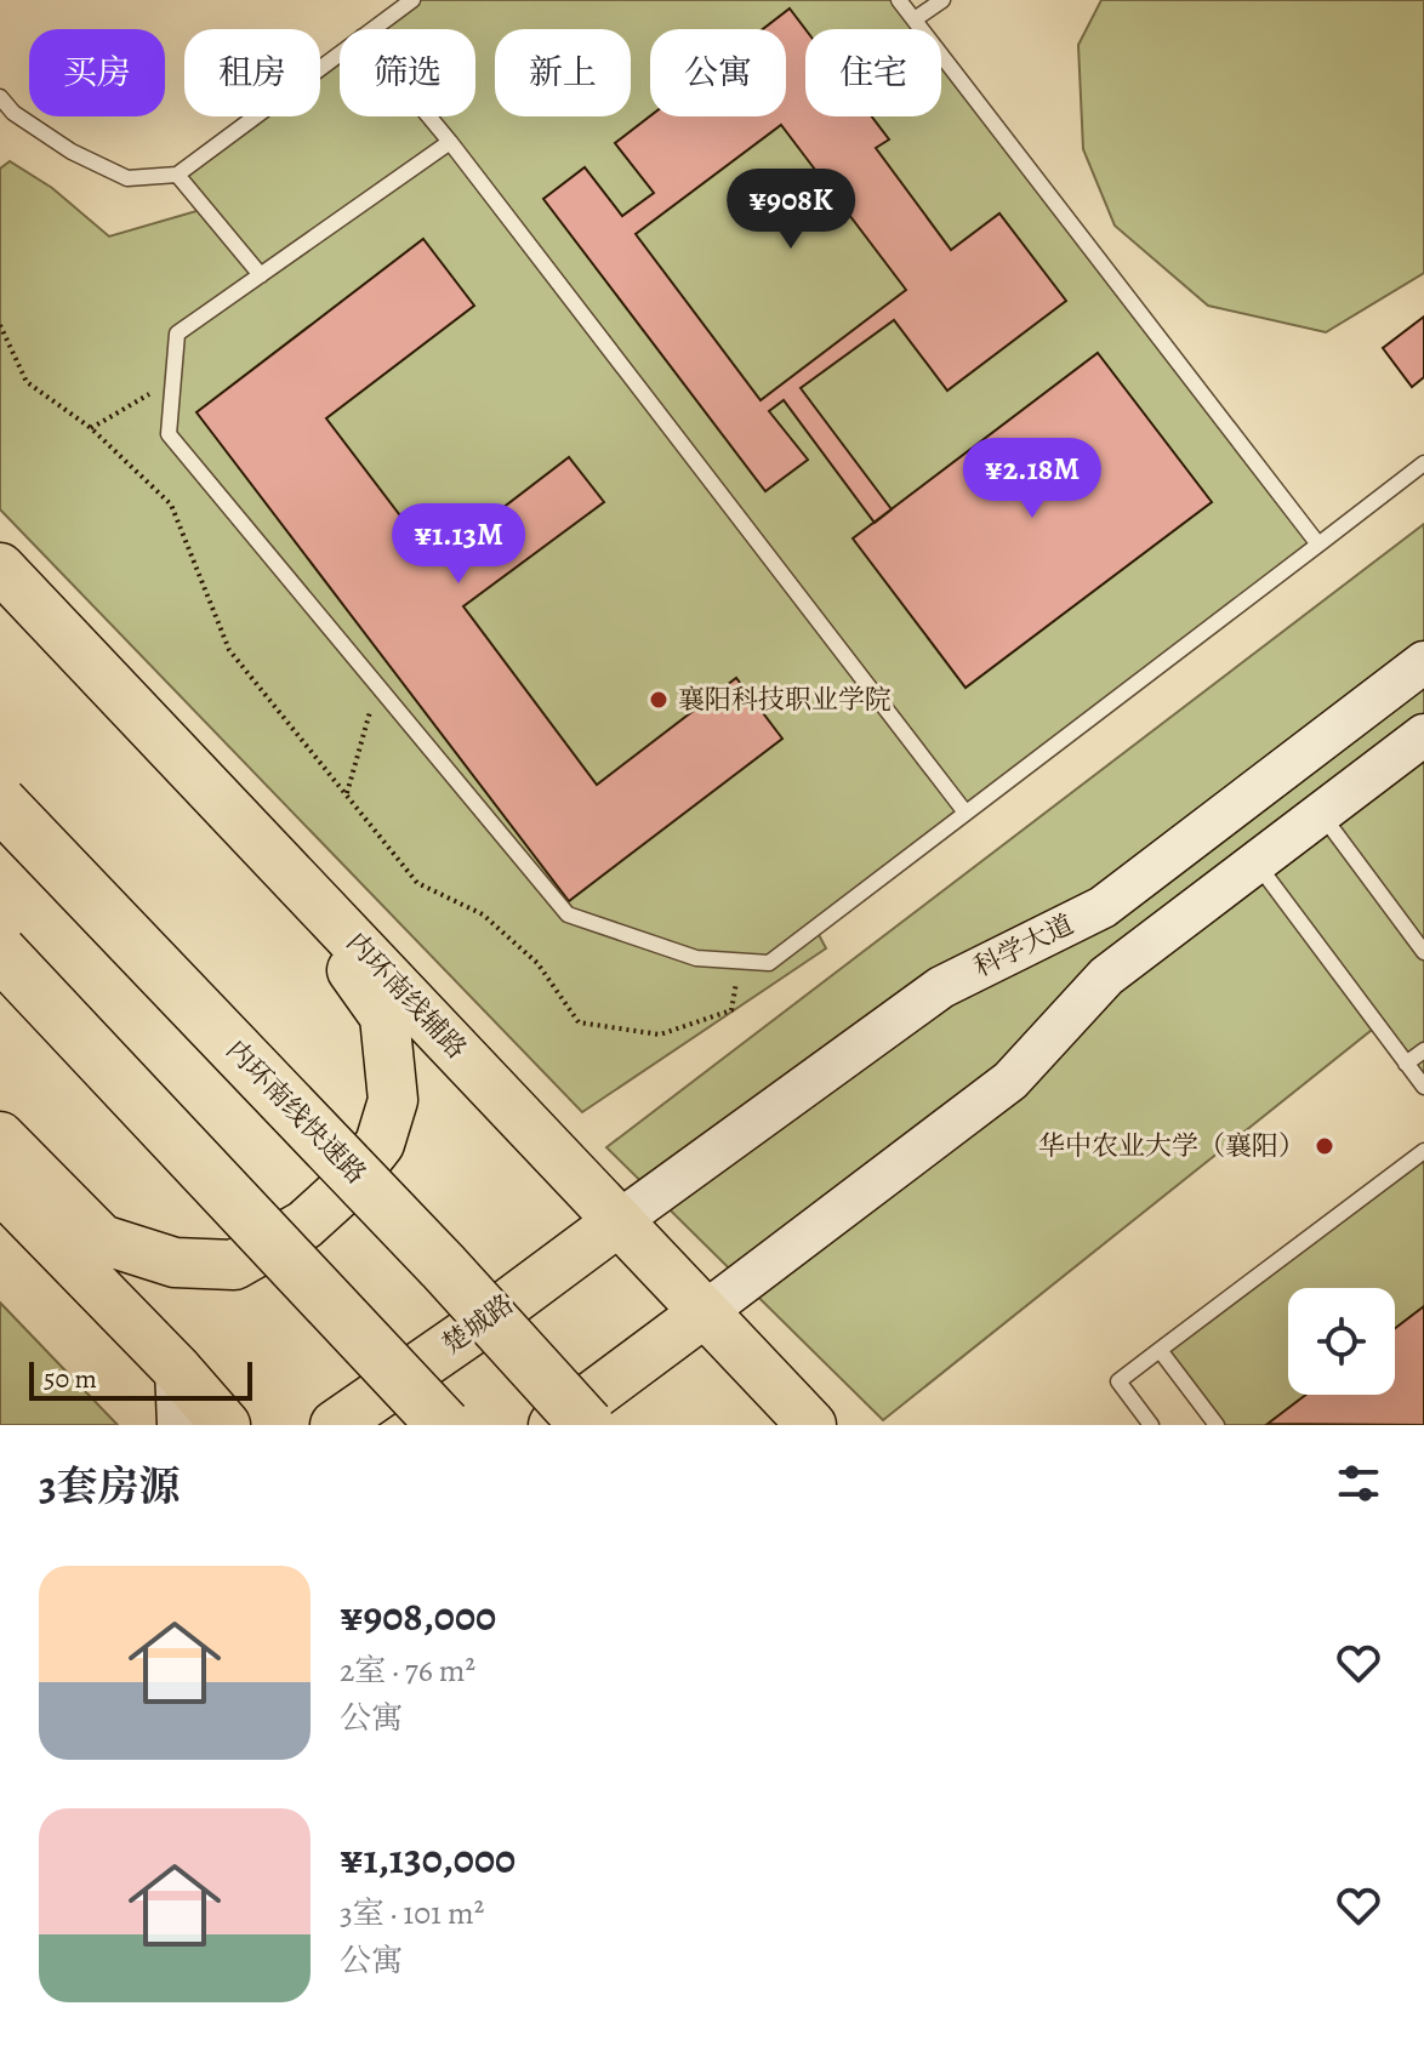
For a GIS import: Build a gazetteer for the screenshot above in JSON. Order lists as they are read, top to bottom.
{
  "streets": {
    "highway": ["内环南线快速路"],
    "main road": ["科学大道", "内环南线辅路", "楚城路"]
  },
  "crossings": [
    ["科学大道", "内环南线辅路"],
    ["科学大道", "楚城路"],
    ["内环南线辅路", "楚城路"]
  ],
  "places": ["襄阳科技职业学院", "华中农业大学（襄阳）"],
  "scale_bar": "50 m",
  "page": {
    "chip": [
      "买房",
      "租房",
      "筛选",
      "新上",
      "公寓",
      "住宅"
    ],
    "price": ["¥908K", "¥2.18M", "¥1.13M"],
    "scale": "50 m",
    "heading": "3套房源",
    "list": [
      {
        "name": "¥908,000",
        "note": "2室 · 76 m² · 公寓"
      },
      {
        "name": "¥1,130,000",
        "note": "3室 · 101 m² · 公寓"
      }
    ]
  }
}
